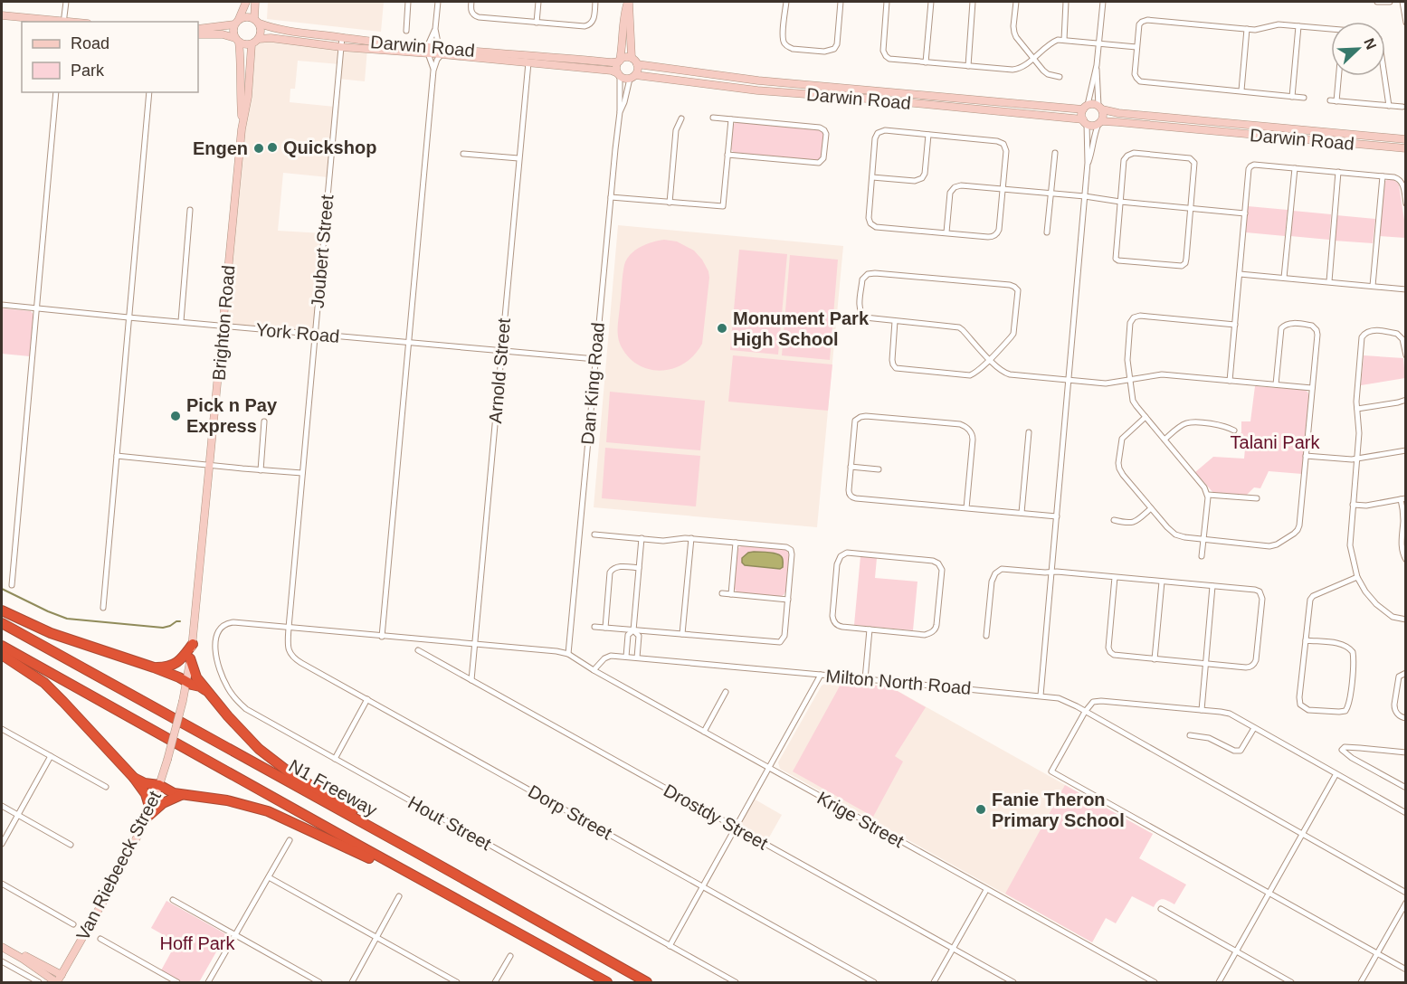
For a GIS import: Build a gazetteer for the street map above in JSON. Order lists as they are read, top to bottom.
{
  "streets": {
    "highway": ["N1 Freeway"],
    "street": [
      "Darwin Road",
      "Joubert Street",
      "Brighton Road",
      "York Road",
      "Arnold Street",
      "Dan King Road",
      "Milton North Road",
      "Dorp Street",
      "Drostdy Street",
      "Krige Street",
      "Hout Street",
      "Van Riebeeck Street"
    ]
  },
  "crossings": [
    ["Darwin Road", "Joubert Street"],
    ["Darwin Road", "Brighton Road"],
    ["Darwin Road", "Arnold Street"],
    ["Darwin Road", "Dan King Road"],
    ["Joubert Street", "York Road"],
    ["Joubert Street", "Dorp Street"],
    ["Joubert Street", "Hout Street"],
    ["Brighton Road", "York Road"],
    ["Brighton Road", "Van Riebeeck Street"],
    ["York Road", "Arnold Street"],
    ["York Road", "Dan King Road"],
    ["Arnold Street", "Drostdy Street"],
    ["Dan King Road", "Krige Street"],
    ["Milton North Road", "Krige Street"],
    ["Dorp Street", "Hout Street"]
  ],
  "parks": ["Talani Park", "Hoff Park"],
  "places": [
    "Quickshop",
    "Engen",
    "Monument Park High School",
    "Pick n Pay Express",
    "Fanie Theron Primary School"
  ],
  "legend": ["Road", "Park"],
  "north": "top right"
}
